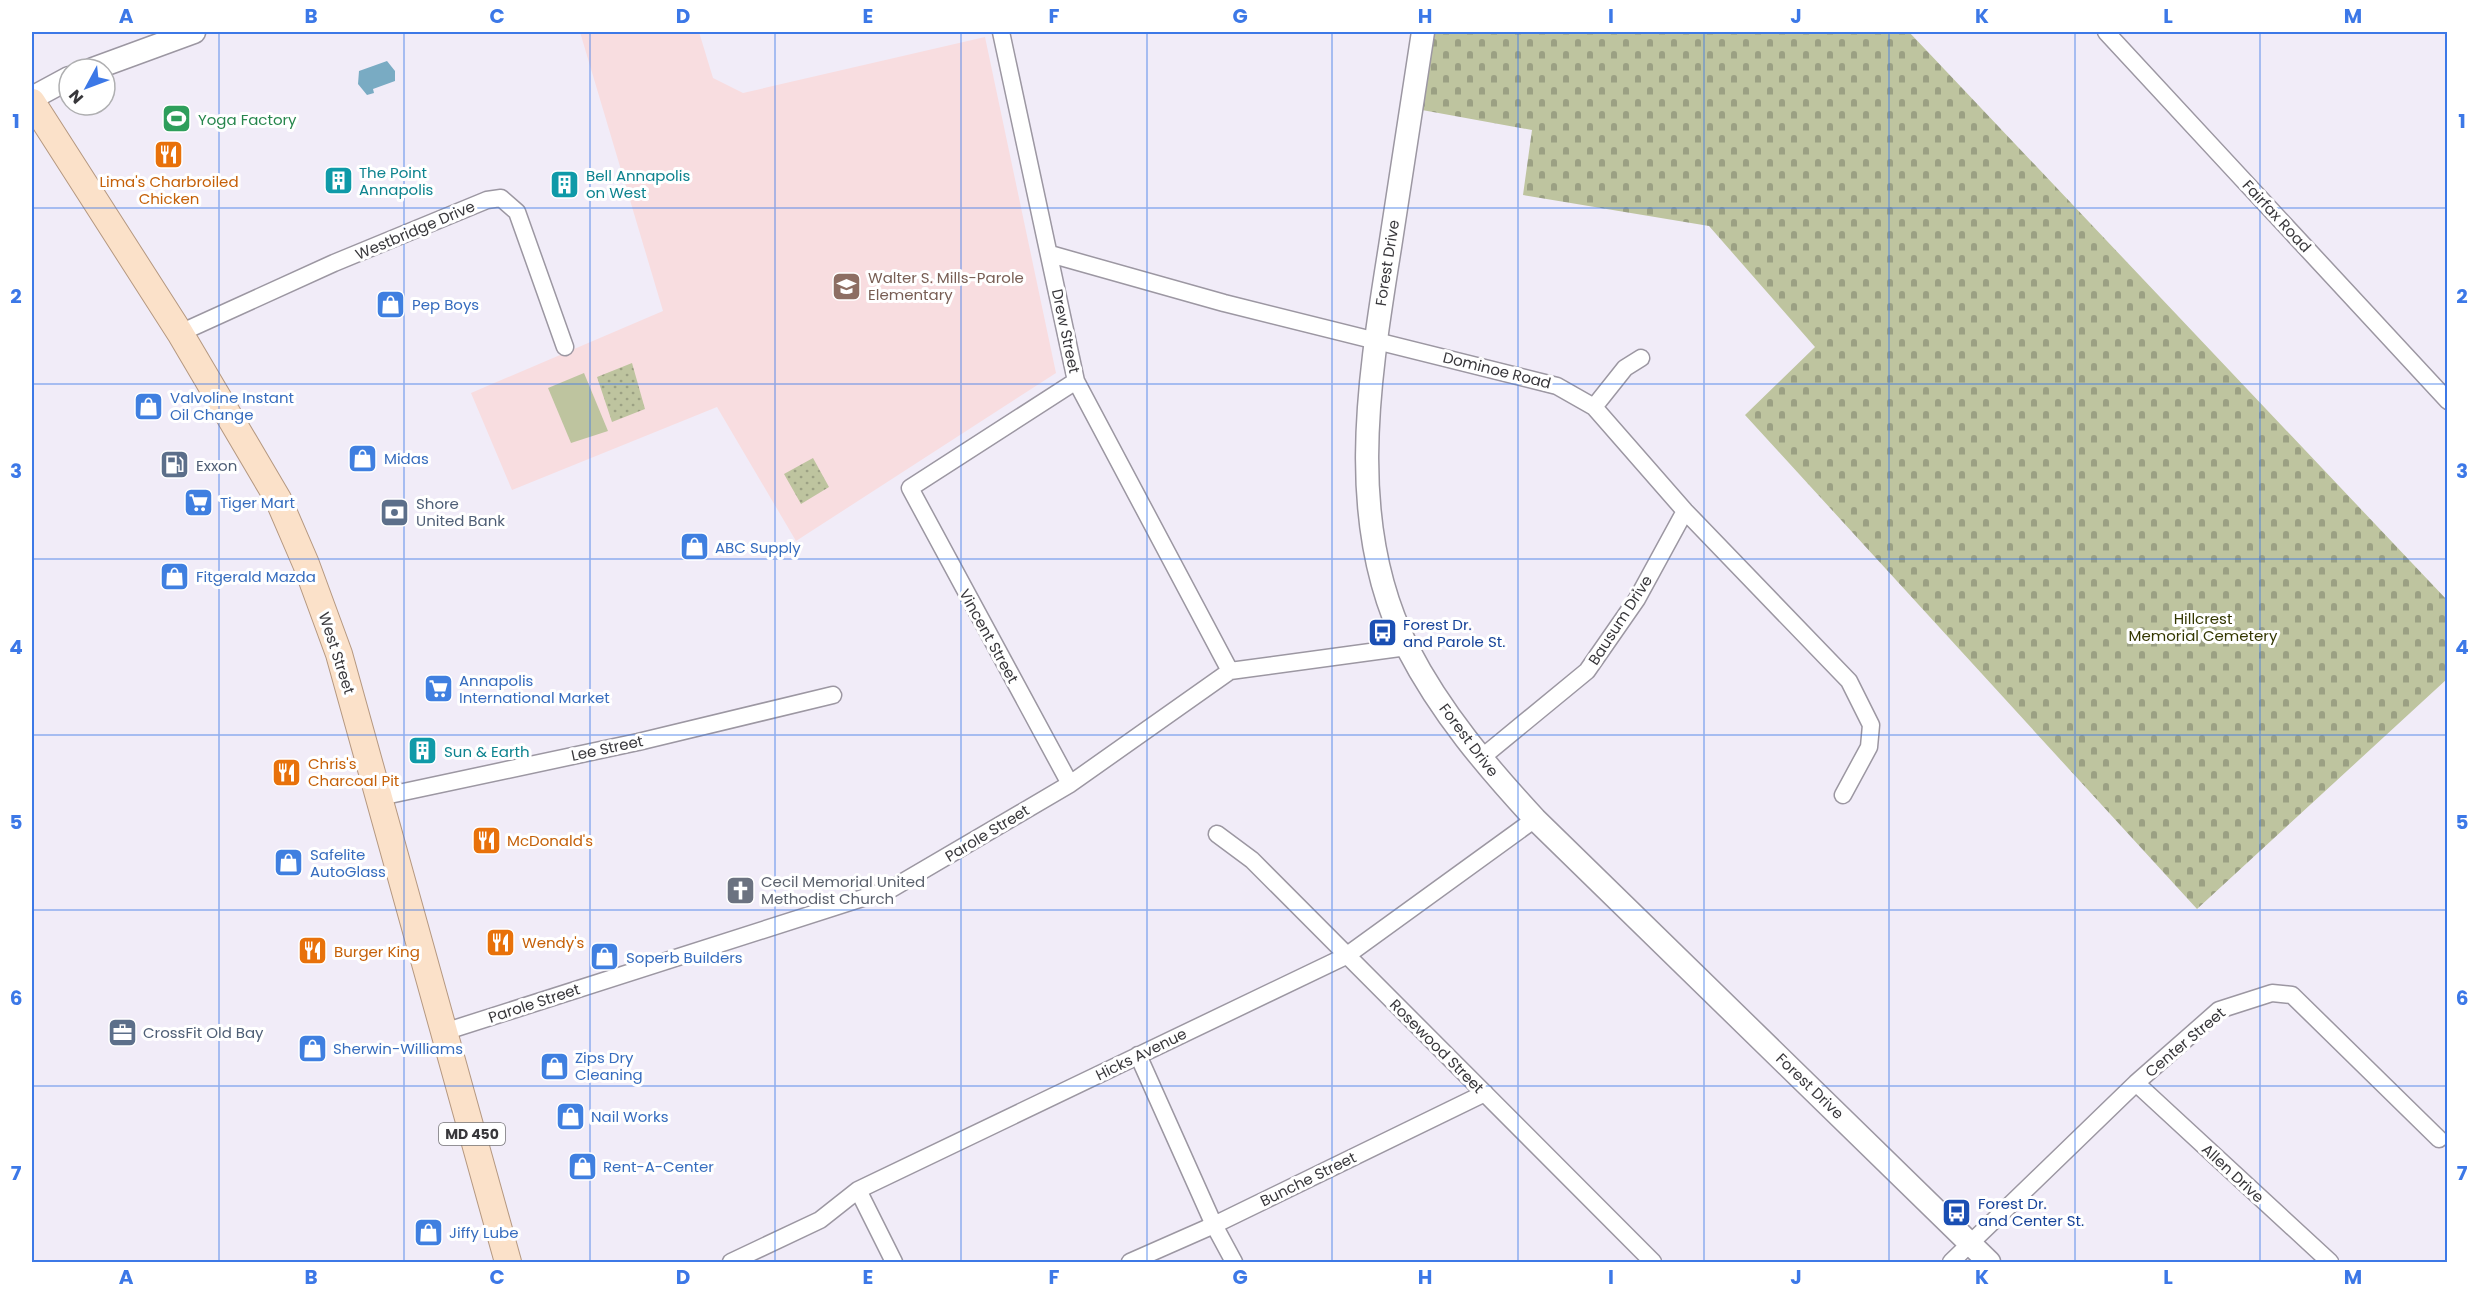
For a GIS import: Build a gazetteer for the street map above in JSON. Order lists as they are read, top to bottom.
{
  "streets": {
    "main road": ["West Street", "MD 450"],
    "street": [
      "Fairfax Road",
      "Westbridge Drive",
      "Forest Drive",
      "Drew Street",
      "Dominoe Road",
      "Bausum Drive",
      "Vincent Street",
      "Lee Street",
      "Parole Street",
      "Center Street",
      "Rosewood Street",
      "Hicks Avenue",
      "Allen Drive",
      "Bunche Street"
    ]
  },
  "crossings": [
    ["Westbridge Drive", "West Street"],
    ["Forest Drive", "Dominoe Road"],
    ["Forest Drive", "Bausum Drive"],
    ["Forest Drive", "Parole Street"],
    ["Forest Drive", "Center Street"],
    ["Forest Drive", "Hicks Avenue"],
    ["Drew Street", "Dominoe Road"],
    ["Drew Street", "Vincent Street"],
    ["Drew Street", "Parole Street"],
    ["Dominoe Road", "Bausum Drive"],
    ["Vincent Street", "Parole Street"],
    ["West Street", "Lee Street"],
    ["West Street", "Parole Street"],
    ["Center Street", "Allen Drive"],
    ["Rosewood Street", "Hicks Avenue"],
    ["Rosewood Street", "Bunche Street"]
  ],
  "parks": ["Hillcrest Memorial Cemetery"],
  "places": {
    "sports": ["Yoga Factory"],
    "restaurant": [
      "Lima's Charbroiled Chicken",
      "Chris's Charcoal Pit",
      "McDonald's",
      "Wendy's",
      "Burger King"
    ],
    "building": ["The Point Annapolis", "Bell Annapolis on West", "Sun & Earth"],
    "school or university": ["Walter S. Mills-Parole Elementary"],
    "shop": [
      "Pep Boys",
      "Valvoline Instant Oil Change",
      "Midas",
      "ABC Supply",
      "Fitgerald Mazda",
      "Safelite AutoGlass",
      "Soperb Builders",
      "Sherwin-Williams",
      "Zips Dry Cleaning",
      "Nail Works",
      "Rent-A-Center",
      "Jiffy Lube"
    ],
    "fuel station": ["Exxon"],
    "supermarket": ["Tiger Mart", "Annapolis International Market"],
    "bank": ["Shore United Bank"],
    "bus stop": ["Forest Dr. and Parole St.", "Forest Dr. and Center St."],
    "church": ["Cecil Memorial United Methodist Church"],
    "office": ["CrossFit Old Bay"]
  },
  "north": "bottom left",
  "grid": {
    "columns": [
      "A",
      "B",
      "C",
      "D",
      "E",
      "F",
      "G",
      "H",
      "I",
      "J",
      "K",
      "L",
      "M"
    ],
    "rows": [
      "1",
      "2",
      "3",
      "4",
      "5",
      "6",
      "7"
    ]
  }
}
